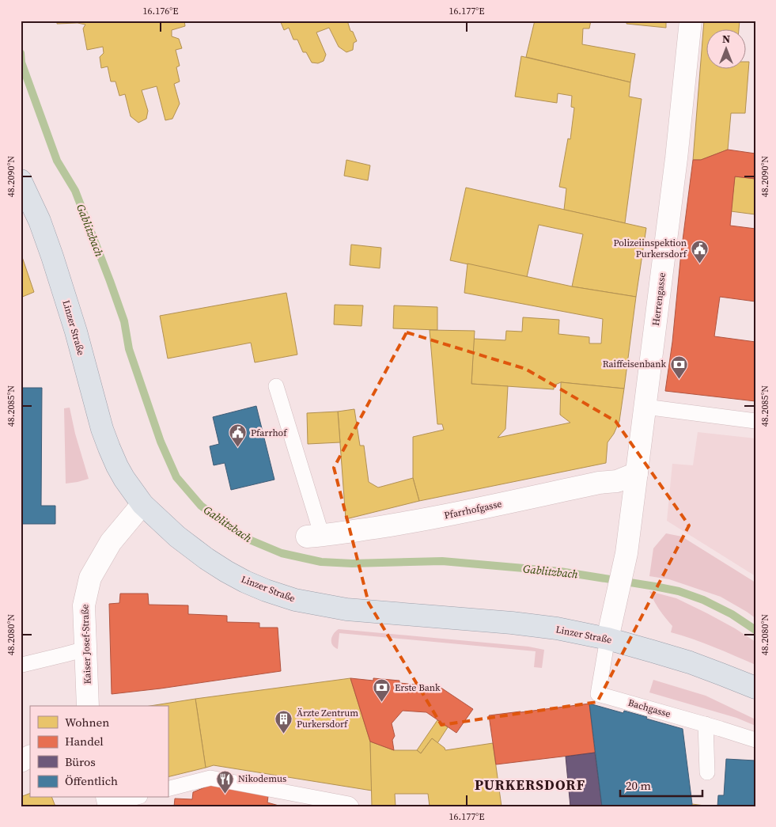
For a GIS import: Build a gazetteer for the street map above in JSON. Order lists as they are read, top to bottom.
{
  "streets": {
    "main road": ["Linzer Straße"],
    "street": ["Herrengasse", "Pfarrhofgasse", "Kaiser Josef-Straße"],
    "lane": ["Bachgasse"]
  },
  "crossings": [
    ["Herrengasse", "Linzer Straße"],
    ["Herrengasse", "Pfarrhofgasse"],
    ["Herrengasse", "Bachgasse"],
    ["Linzer Straße", "Kaiser Josef-Straße"],
    ["Linzer Straße", "Bachgasse"]
  ],
  "districts": ["PURKERSDORF"],
  "water": ["Gablitzbach"],
  "places": {
    "public building": ["Polizeiinspektion Purkersdorf", "Pfarrhof"],
    "bank": ["Raiffeisenbank", "Erste Bank"],
    "building": ["Ärzte Zentrum Purkersdorf"],
    "restaurant": ["Nikodemus"]
  },
  "legend": [
    "Wohnen",
    "Handel",
    "Büros",
    "Öffentlich"
  ],
  "scale_bar": "20 m",
  "north": "top",
  "coordinates": [
    "16.176°E",
    "16.177°E",
    "48.2090°N",
    "48.2085°N",
    "48.2080°N"
  ]
}
